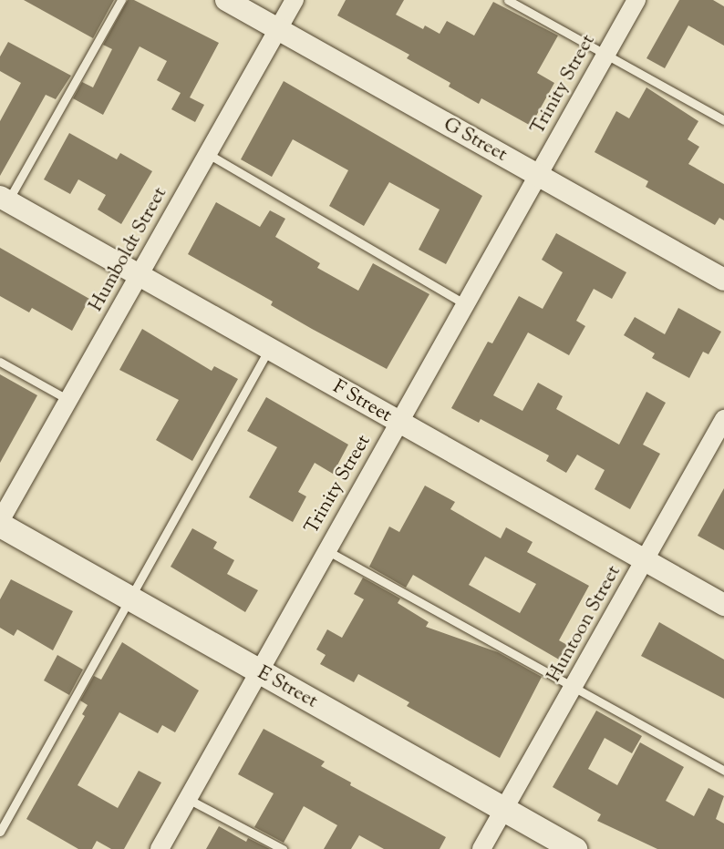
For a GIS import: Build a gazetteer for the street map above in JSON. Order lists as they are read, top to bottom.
{
  "streets": {
    "main road": ["E Street"],
    "street": [
      "Trinity Street",
      "G Street",
      "Humboldt Street",
      "F Street",
      "Huntoon Street"
    ]
  },
  "crossings": [
    ["Trinity Street", "G Street"],
    ["Trinity Street", "F Street"],
    ["Trinity Street", "E Street"],
    ["G Street", "Humboldt Street"],
    ["Humboldt Street", "F Street"],
    ["Humboldt Street", "E Street"],
    ["F Street", "Huntoon Street"],
    ["Huntoon Street", "E Street"]
  ]
}
